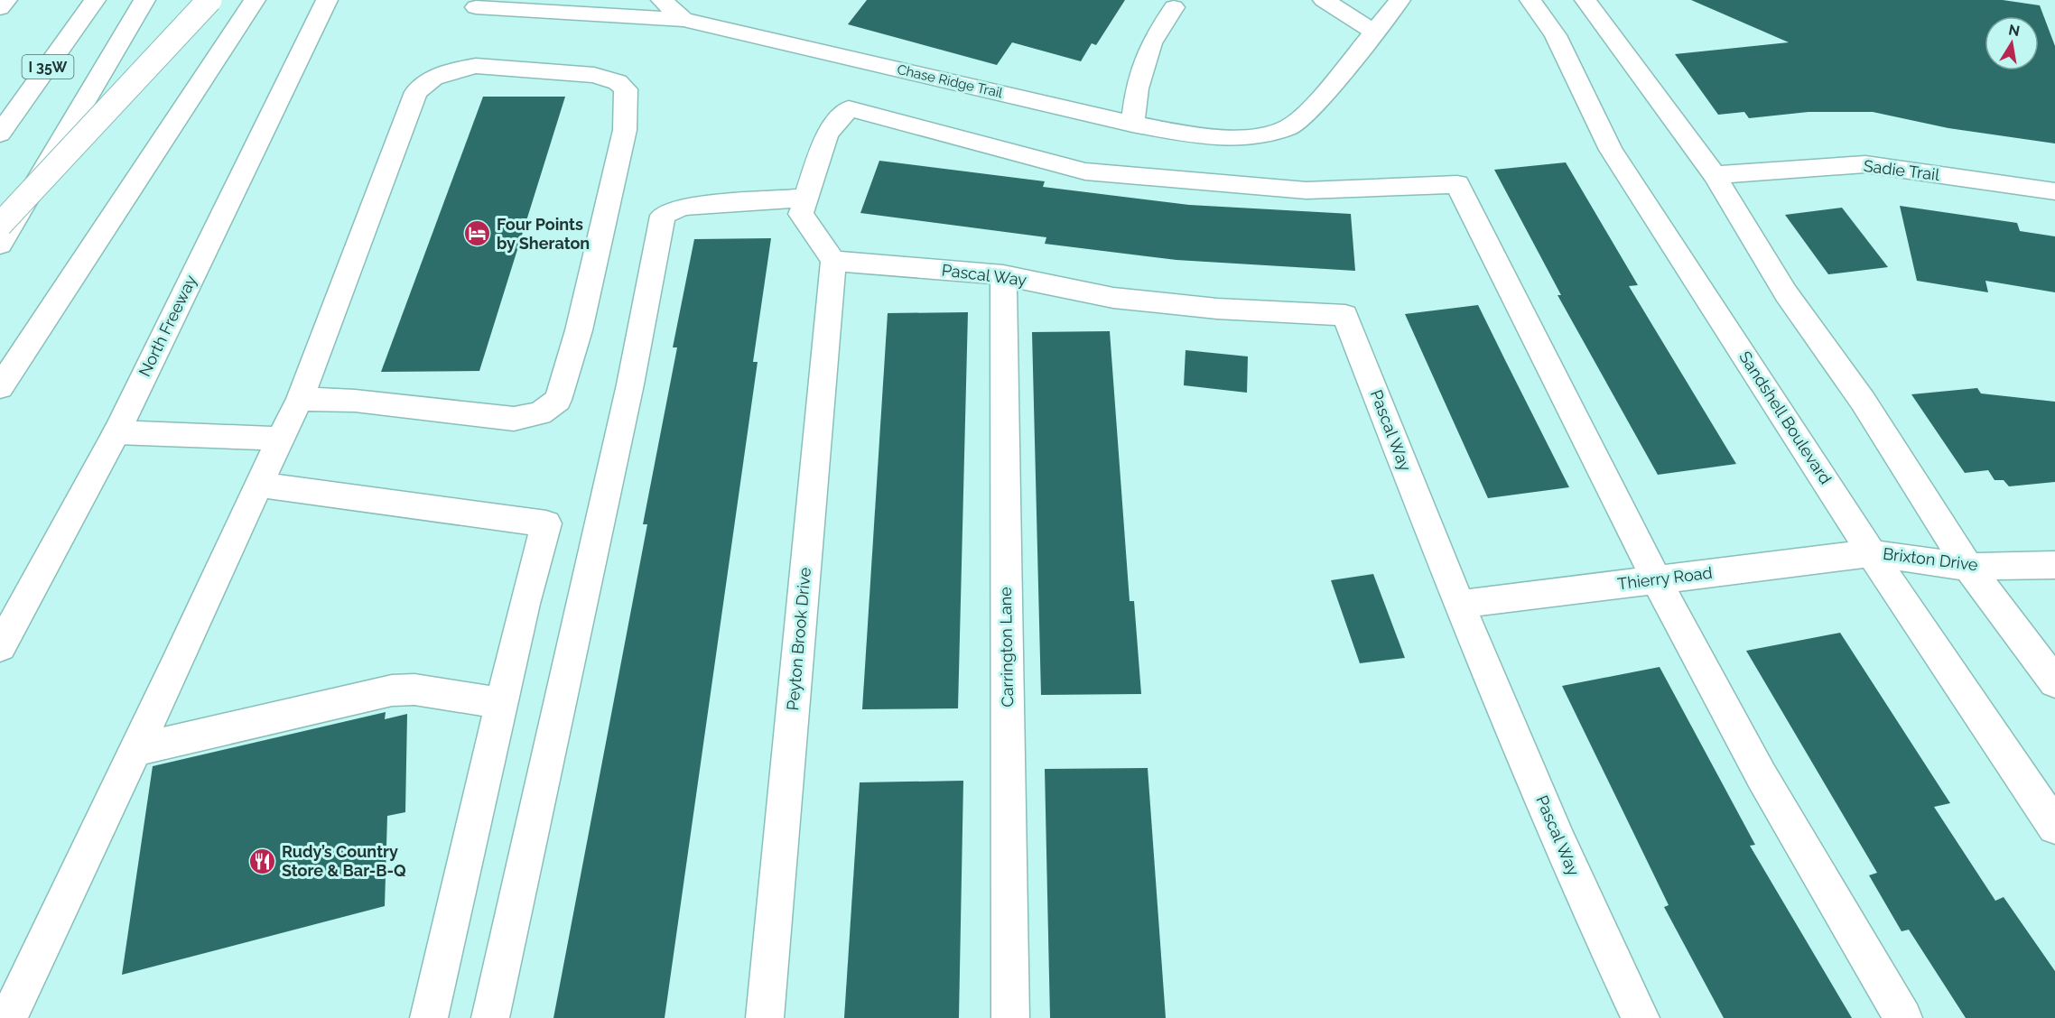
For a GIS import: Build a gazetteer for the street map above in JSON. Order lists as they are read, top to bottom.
{
  "streets": {
    "main road": [
      "I 35W",
      "Chase Ridge Trail",
      "Sadie Trail",
      "Pascal Way",
      "North Freeway",
      "Sandshell Boulevard",
      "Brixton Drive",
      "Thierry Road",
      "Peyton Brook Drive",
      "Carrington Lane"
    ]
  },
  "crossings": [
    ["Pascal Way", "Thierry Road"],
    ["Pascal Way", "Peyton Brook Drive"],
    ["Pascal Way", "Carrington Lane"],
    ["Sandshell Boulevard", "Brixton Drive"],
    ["Sandshell Boulevard", "Thierry Road"],
    ["Brixton Drive", "Thierry Road"]
  ],
  "places": {
    "hotel": ["Four Points by Sheraton"],
    "restaurant": ["Rudy’s Country Store & Bar-B-Q"]
  },
  "north": "top"
}
